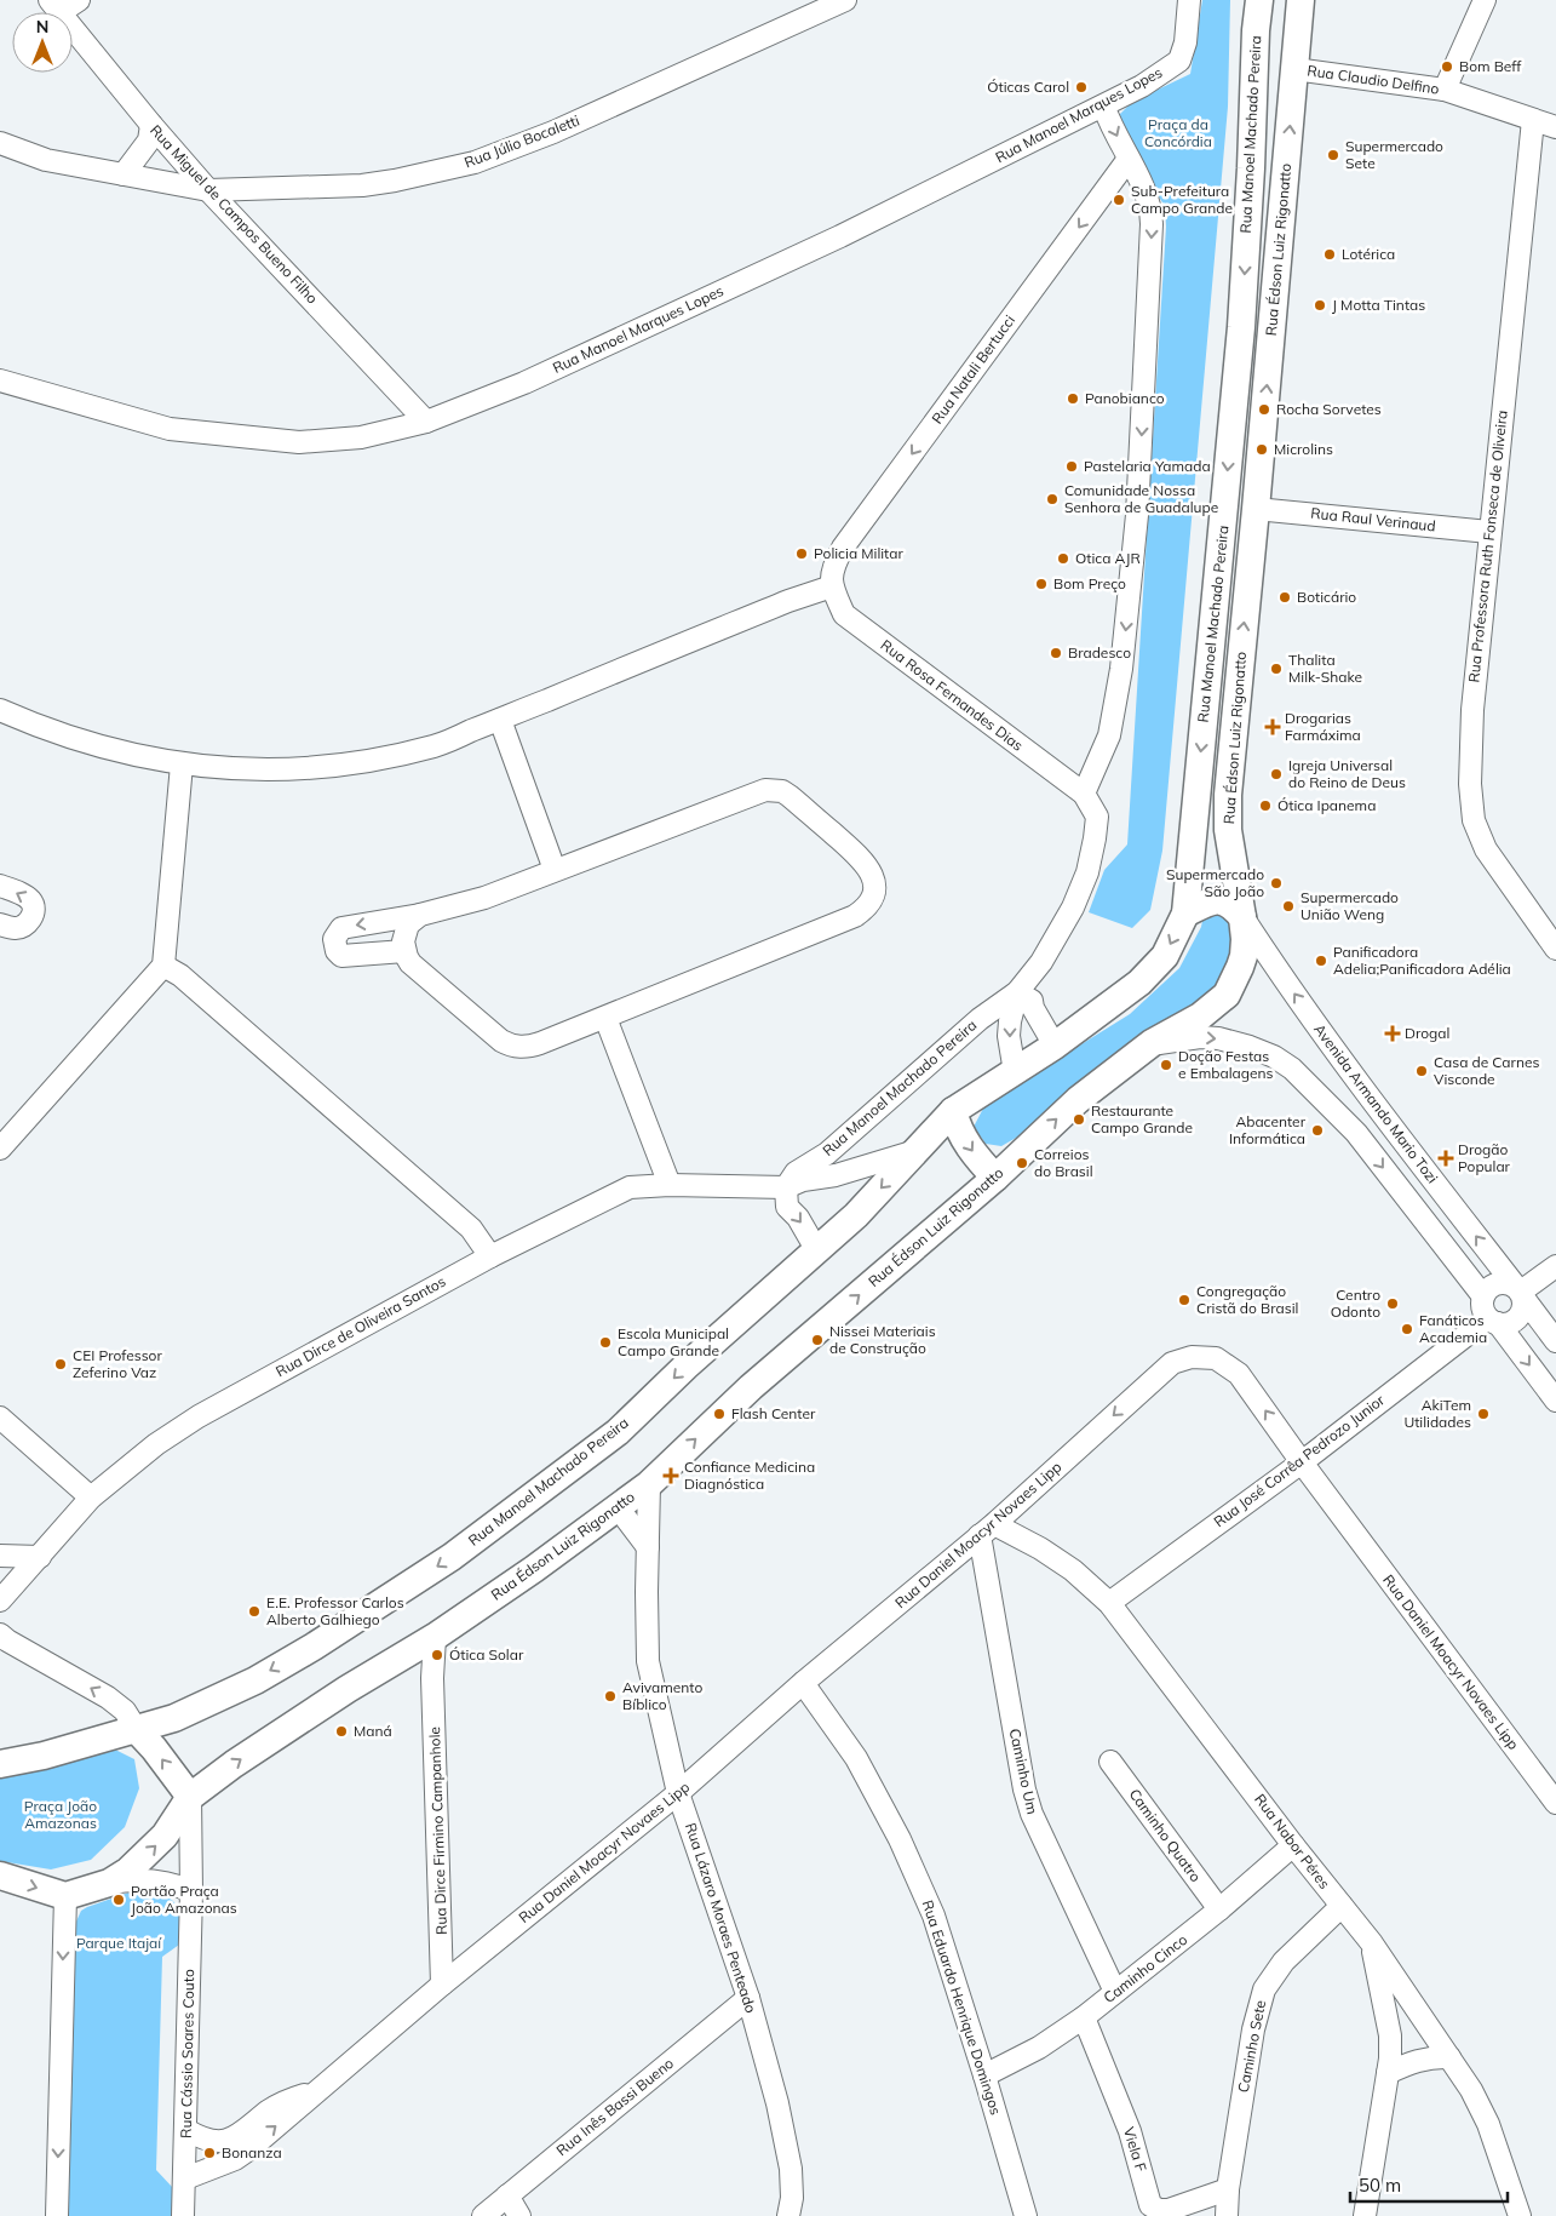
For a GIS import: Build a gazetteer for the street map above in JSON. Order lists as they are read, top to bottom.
{
  "streets": {
    "main road": ["Rua Manoel Machado Pereira", "Rua Édson Luiz Rigonatto"],
    "street": [
      "Rua Claudio Delfino",
      "Rua Manoel Marques Lopes",
      "Rua Júlio Bocaletti",
      "Rua Miguel de Campos Bueno Filho",
      "Rua Natali Bertucci",
      "Rua Raul Verinaud",
      "Rua Professora Ruth Fonseca de Oliveira",
      "Rua Rosa Fernandes Dias",
      "Avenida Armando Mario Tozi",
      "Rua Dirce de Oliveira Santos",
      "Rua José Corrêa Pedrozo Junior",
      "Rua Daniel Moacyr Novaes Lipp",
      "Caminho Um",
      "Rua Dirce Firmino Campanhole",
      "Caminho Quatro",
      "Rua Nabor Péres",
      "Rua Lázaro Moraes Penteado",
      "Caminho Cinco",
      "Rua Eduardo Henrique Domingos",
      "Caminho Sete",
      "Rua Cássio Soares Couto",
      "Rua Inês Bassi Bueno",
      "Viela F"
    ]
  },
  "crossings": [
    ["Rua Claudio Delfino", "Rua Édson Luiz Rigonatto"],
    ["Rua Claudio Delfino", "Rua Professora Ruth Fonseca de Oliveira"],
    ["Rua Manoel Marques Lopes", "Rua Miguel de Campos Bueno Filho"],
    ["Rua Manoel Machado Pereira", "Rua Rosa Fernandes Dias"],
    ["Rua Manoel Machado Pereira", "Rua Dirce de Oliveira Santos"],
    ["Rua Júlio Bocaletti", "Rua Miguel de Campos Bueno Filho"],
    ["Rua Édson Luiz Rigonatto", "Rua Raul Verinaud"],
    ["Rua Édson Luiz Rigonatto", "Avenida Armando Mario Tozi"],
    ["Rua Édson Luiz Rigonatto", "Rua Dirce Firmino Campanhole"],
    ["Rua Édson Luiz Rigonatto", "Rua Lázaro Moraes Penteado"],
    ["Rua Édson Luiz Rigonatto", "Rua Cássio Soares Couto"],
    ["Rua Natali Bertucci", "Rua Rosa Fernandes Dias"],
    ["Rua Raul Verinaud", "Rua Professora Ruth Fonseca de Oliveira"],
    ["Avenida Armando Mario Tozi", "Rua José Corrêa Pedrozo Junior"],
    ["Rua José Corrêa Pedrozo Junior", "Rua Daniel Moacyr Novaes Lipp"],
    ["Rua José Corrêa Pedrozo Junior", "Rua Nabor Péres"],
    ["Rua Daniel Moacyr Novaes Lipp", "Caminho Um"],
    ["Rua Daniel Moacyr Novaes Lipp", "Rua Dirce Firmino Campanhole"],
    ["Rua Daniel Moacyr Novaes Lipp", "Rua Nabor Péres"],
    ["Rua Daniel Moacyr Novaes Lipp", "Rua Lázaro Moraes Penteado"],
    ["Rua Daniel Moacyr Novaes Lipp", "Rua Eduardo Henrique Domingos"],
    ["Rua Daniel Moacyr Novaes Lipp", "Rua Cássio Soares Couto"],
    ["Caminho Um", "Rua Nabor Péres"],
    ["Caminho Um", "Caminho Cinco"],
    ["Caminho Quatro", "Caminho Cinco"],
    ["Rua Nabor Péres", "Caminho Cinco"],
    ["Rua Nabor Péres", "Caminho Sete"],
    ["Rua Lázaro Moraes Penteado", "Rua Inês Bassi Bueno"],
    ["Caminho Cinco", "Rua Eduardo Henrique Domingos"],
    ["Caminho Cinco", "Viela F"],
    ["Caminho Sete", "Viela F"]
  ],
  "one_way": ["Rua Manoel Machado Pereira", "Rua Édson Luiz Rigonatto", "Rua Natali Bertucci"],
  "parks": ["Praça da Concórdia", "Praça João Amazonas", "Parque Itajaí"],
  "places": {
    "other": [
      "Bom Beff",
      "Óticas Carol",
      "Supermercado Sete",
      "Sub-Prefeitura Campo Grande",
      "Lotérica",
      "J Motta Tintas",
      "Panobianco",
      "Rocha Sorvetes",
      "Microlins",
      "Pastelaria Yamada",
      "Comunidade Nossa Senhora de Guadalupe",
      "Policia Militar",
      "Otica AJR",
      "Bom Preço",
      "Boticário",
      "Bradesco",
      "Thalita Milk-Shake",
      "Igreja Universal do Reino de Deus",
      "Ótica Ipanema",
      "Supermercado São João",
      "Supermercado União Weng",
      "Panificadora Adelia;Panificadora Adélia",
      "Doção Festas e Embalagens",
      "Casa de Carnes Visconde",
      "Restaurante Campo Grande",
      "Abacenter Informática",
      "Correios do Brasil",
      "Congregação Cristã do Brasil",
      "Centro Odonto",
      "Fanáticos Academia",
      "Nissei Materiais de Construção",
      "Escola Municipal Campo Grande",
      "CEI Professor Zeferino Vaz",
      "Flash Center",
      "AkiTem Utilidades",
      "E.E. Professor Carlos Alberto Galhiego",
      "Ótica Solar",
      "Avivamento Bíblico",
      "Maná",
      "Portão Praça João Amazonas",
      "Bonanza"
    ],
    "health": [
      "Drogarias Farmáxima",
      "Drogal",
      "Drogão Popular",
      "Confiance Medicina Diagnóstica"
    ]
  },
  "scale_bar": "50 m",
  "north": "top"
}
